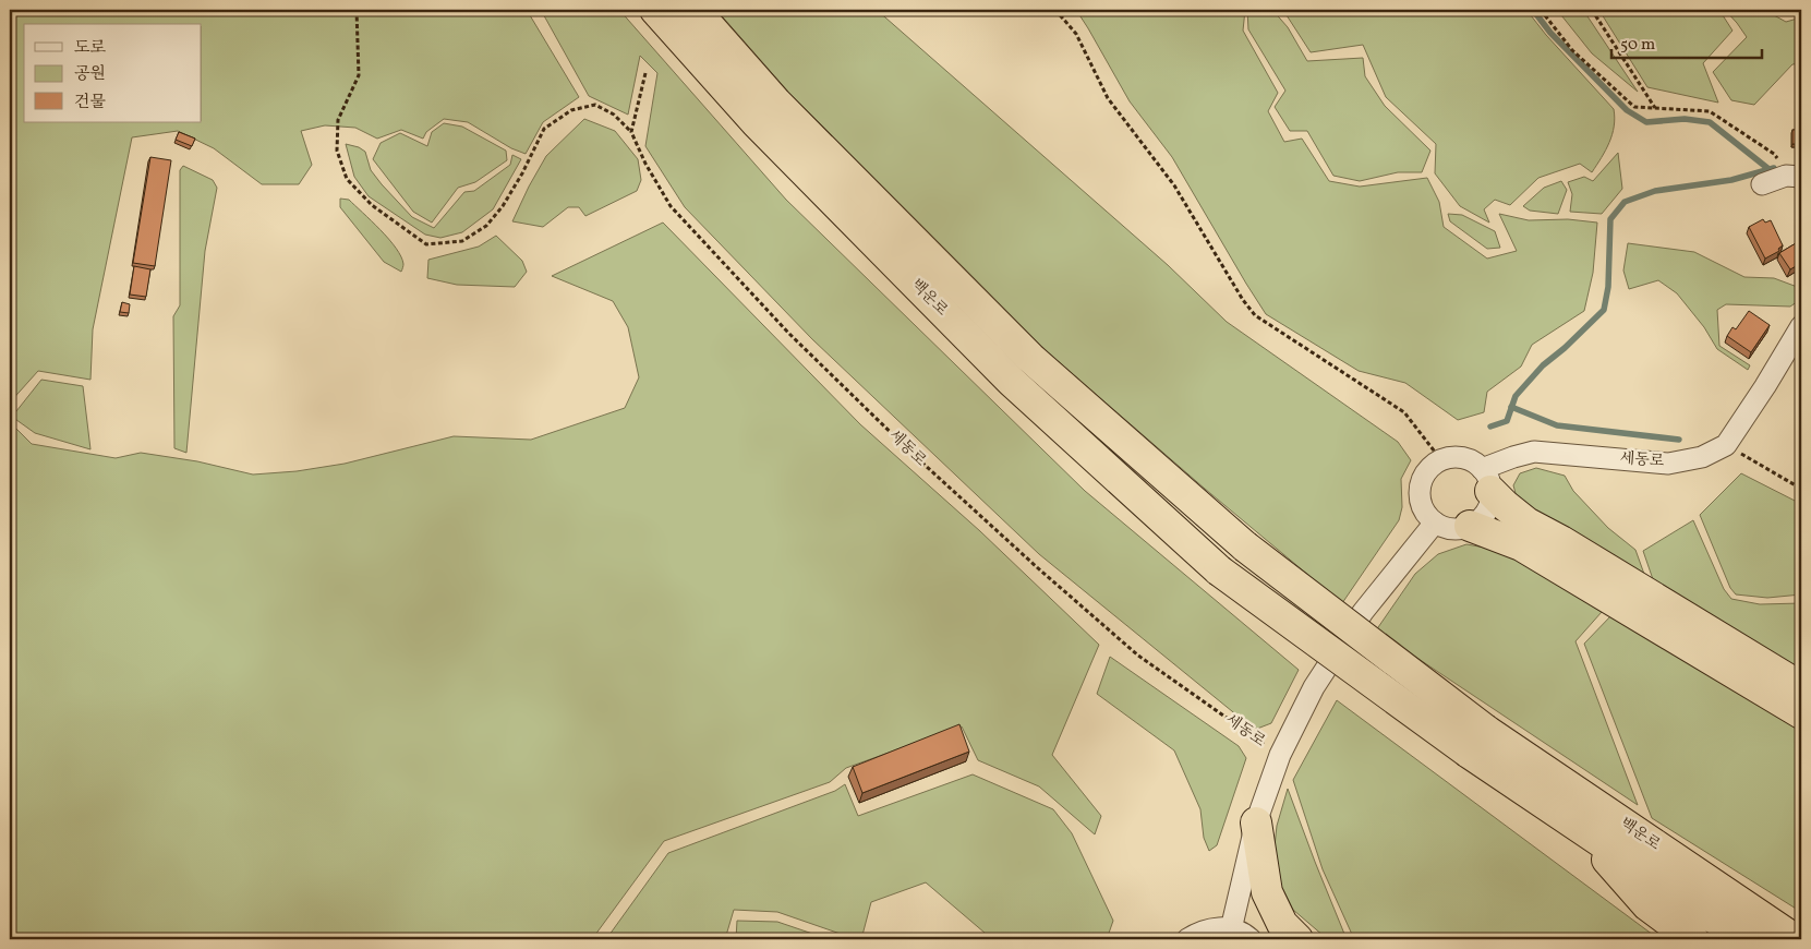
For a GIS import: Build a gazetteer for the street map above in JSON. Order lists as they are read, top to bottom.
{
  "streets": {
    "highway": ["백운로"],
    "street": ["세동로"]
  },
  "legend": ["도로", "공원", "건물"],
  "scale_bar": "50 m"
}
